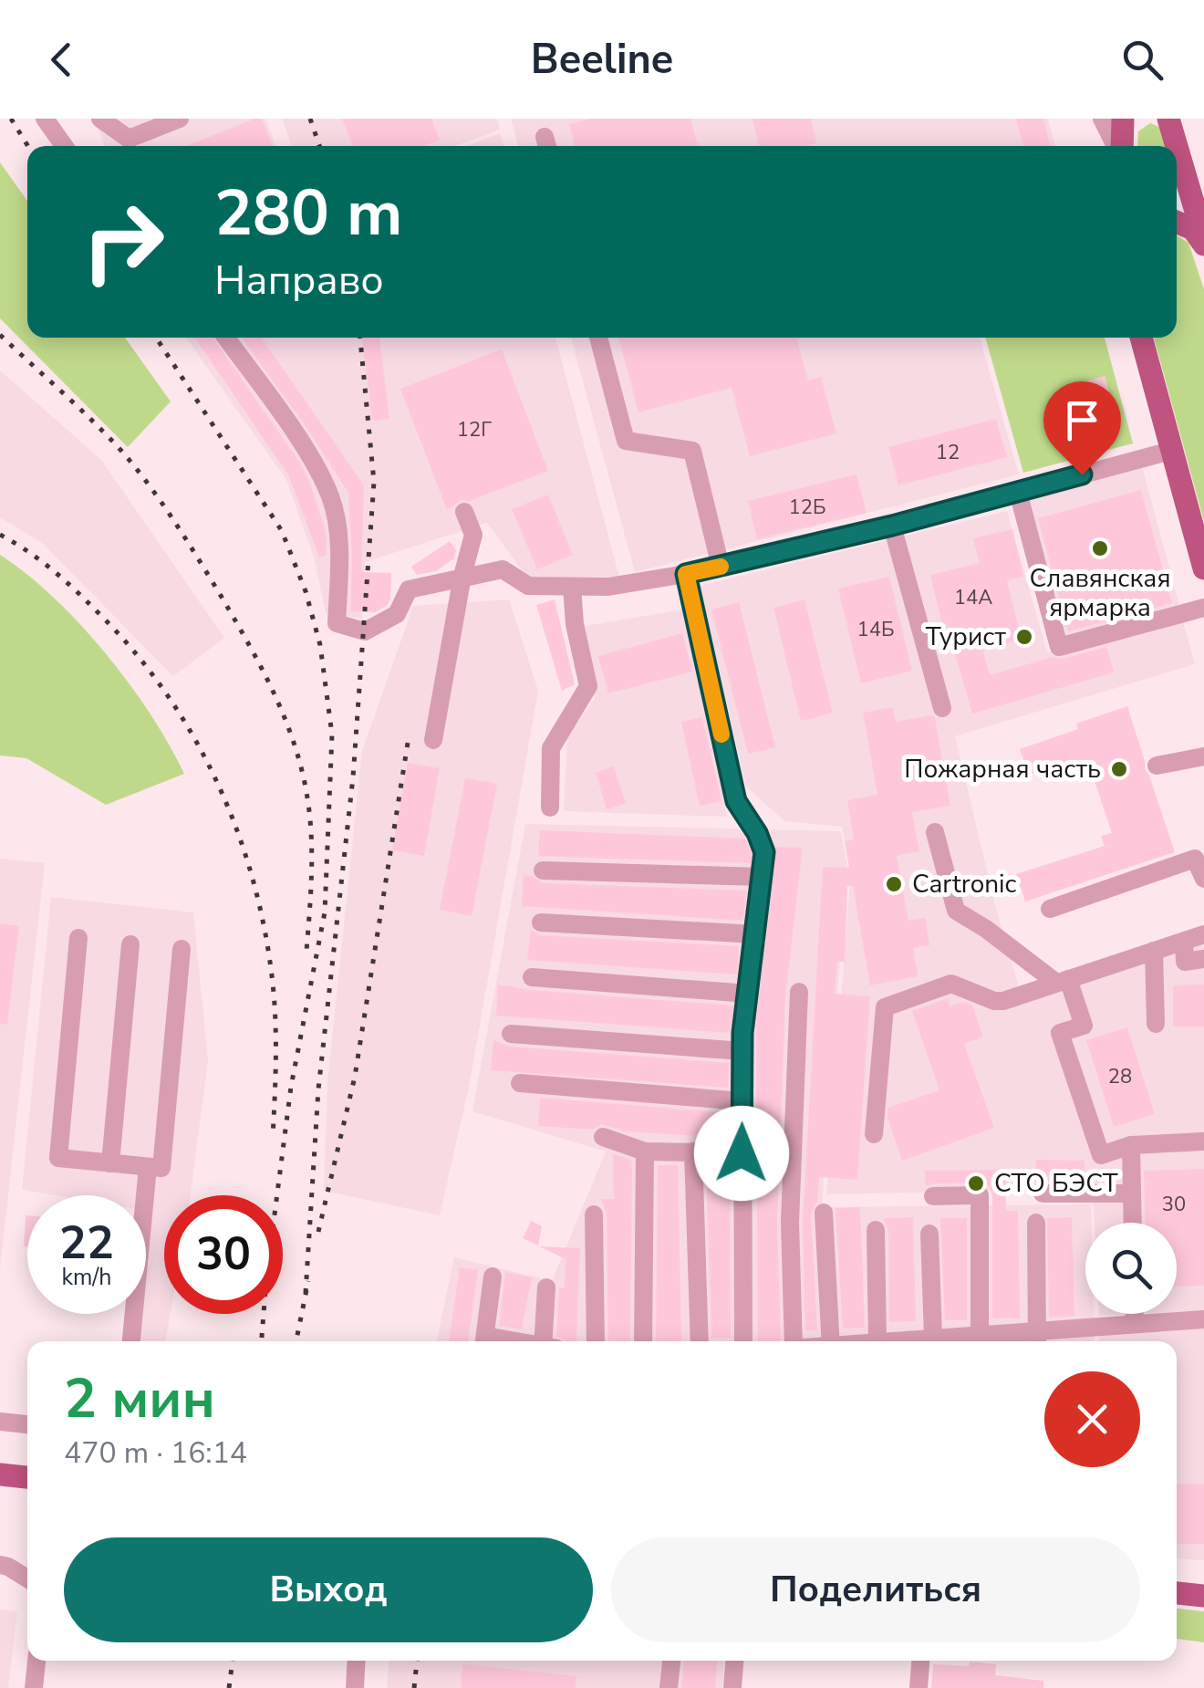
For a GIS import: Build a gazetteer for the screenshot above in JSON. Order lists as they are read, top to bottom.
{
  "places": [
    "Славянская ярмарка",
    "Турист",
    "Пожарная часть",
    "Cartronic",
    "СТО БЭСТ"
  ],
  "house_numbers": [
    "12Г",
    "12",
    "12Б",
    "14А",
    "14Б",
    "28",
    "30"
  ],
  "page": {
    "header": "Beeline",
    "turn": ["280 m", "Направо"],
    "speed": "22 km/h",
    "limit": "30",
    "heading": ["2 мин", "470 m · 16:14"],
    "buttons": ["Выход", "Поделиться"]
  }
}
